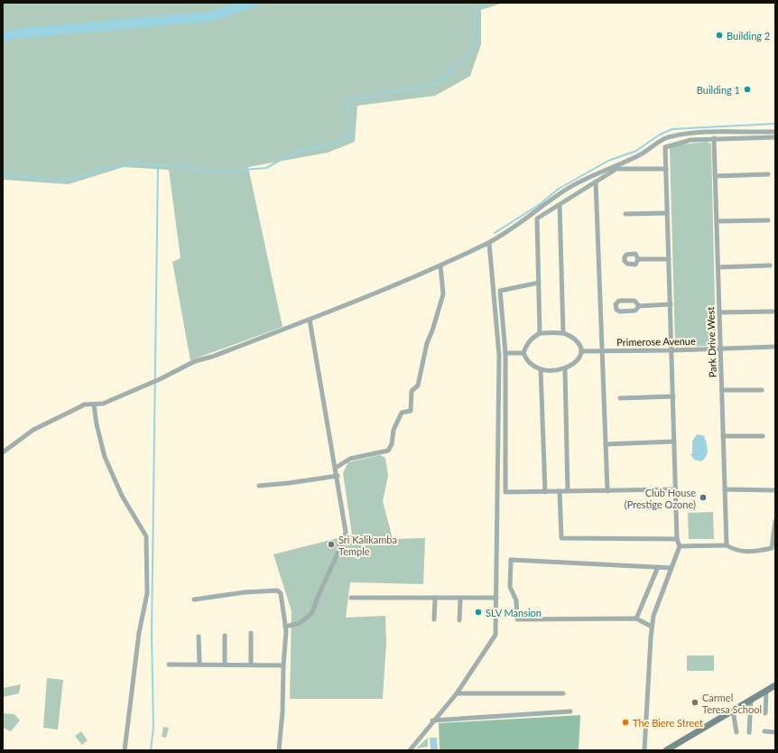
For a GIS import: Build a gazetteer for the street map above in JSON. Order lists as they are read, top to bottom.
{
  "streets": {
    "street": ["Primerose Avenue", "Park Drive West"]
  },
  "crossings": [
    ["Primerose Avenue", "Park Drive West"]
  ],
  "places": [
    "Building 2",
    "Building 1",
    "Club House (Prestige Ozone)",
    "Sri Kalikamba Temple",
    "SLV Mansion",
    "Carmel Teresa School",
    "The Biere Street"
  ]
}
